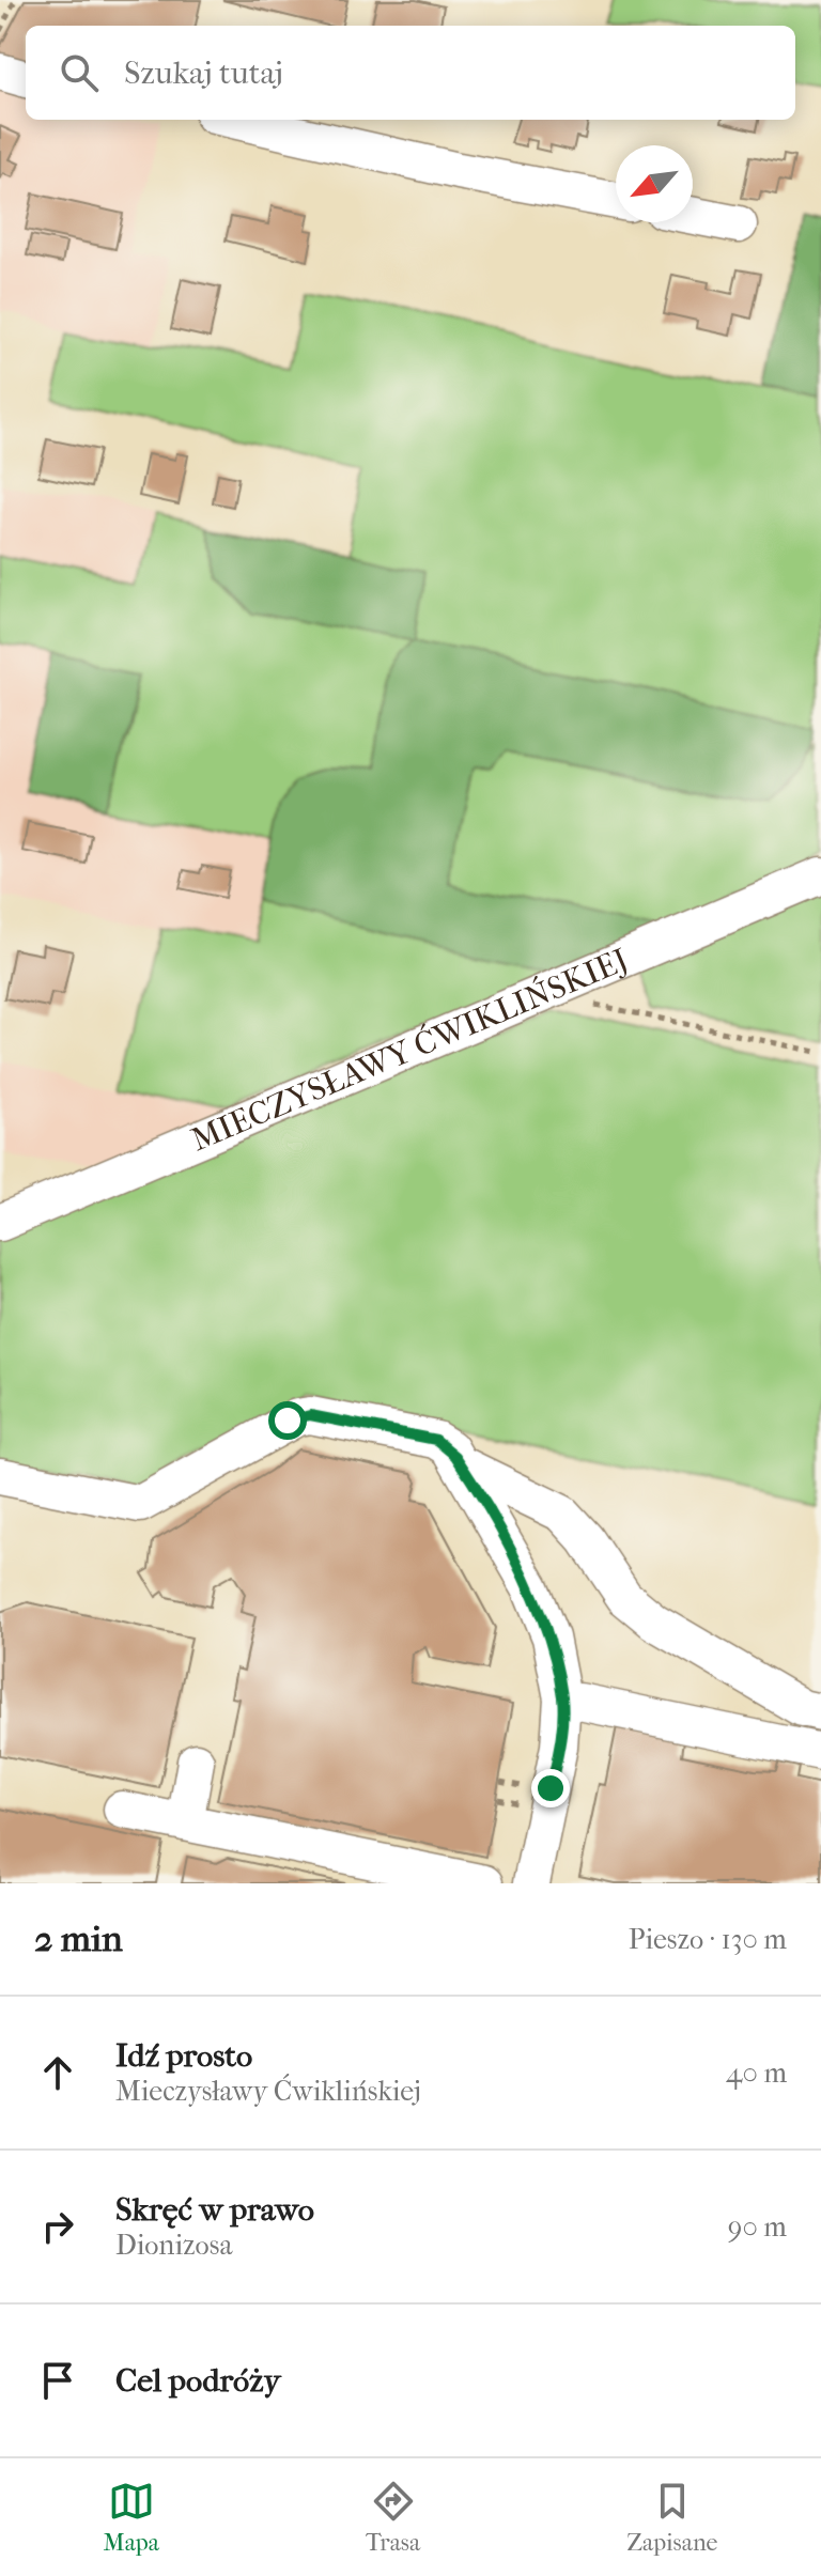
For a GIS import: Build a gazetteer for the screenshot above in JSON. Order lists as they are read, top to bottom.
{
  "streets": {
    "street": ["MIECZYSŁAWY ĆWIKLIŃSKIEJ"]
  },
  "north": "bottom left",
  "page": {
    "search": "Szukaj tutaj",
    "heading": ["2 min", "Pieszo · 130 m"],
    "list": [
      ["Idź prosto", "Mieczysławy Ćwiklińskiej", "40 m"],
      ["Skręć w prawo", "Dionizosa", "90 m"],
      "Cel podróży"
    ],
    "nav": ["Mapa", "Trasa", "Zapisane"]
  }
}
